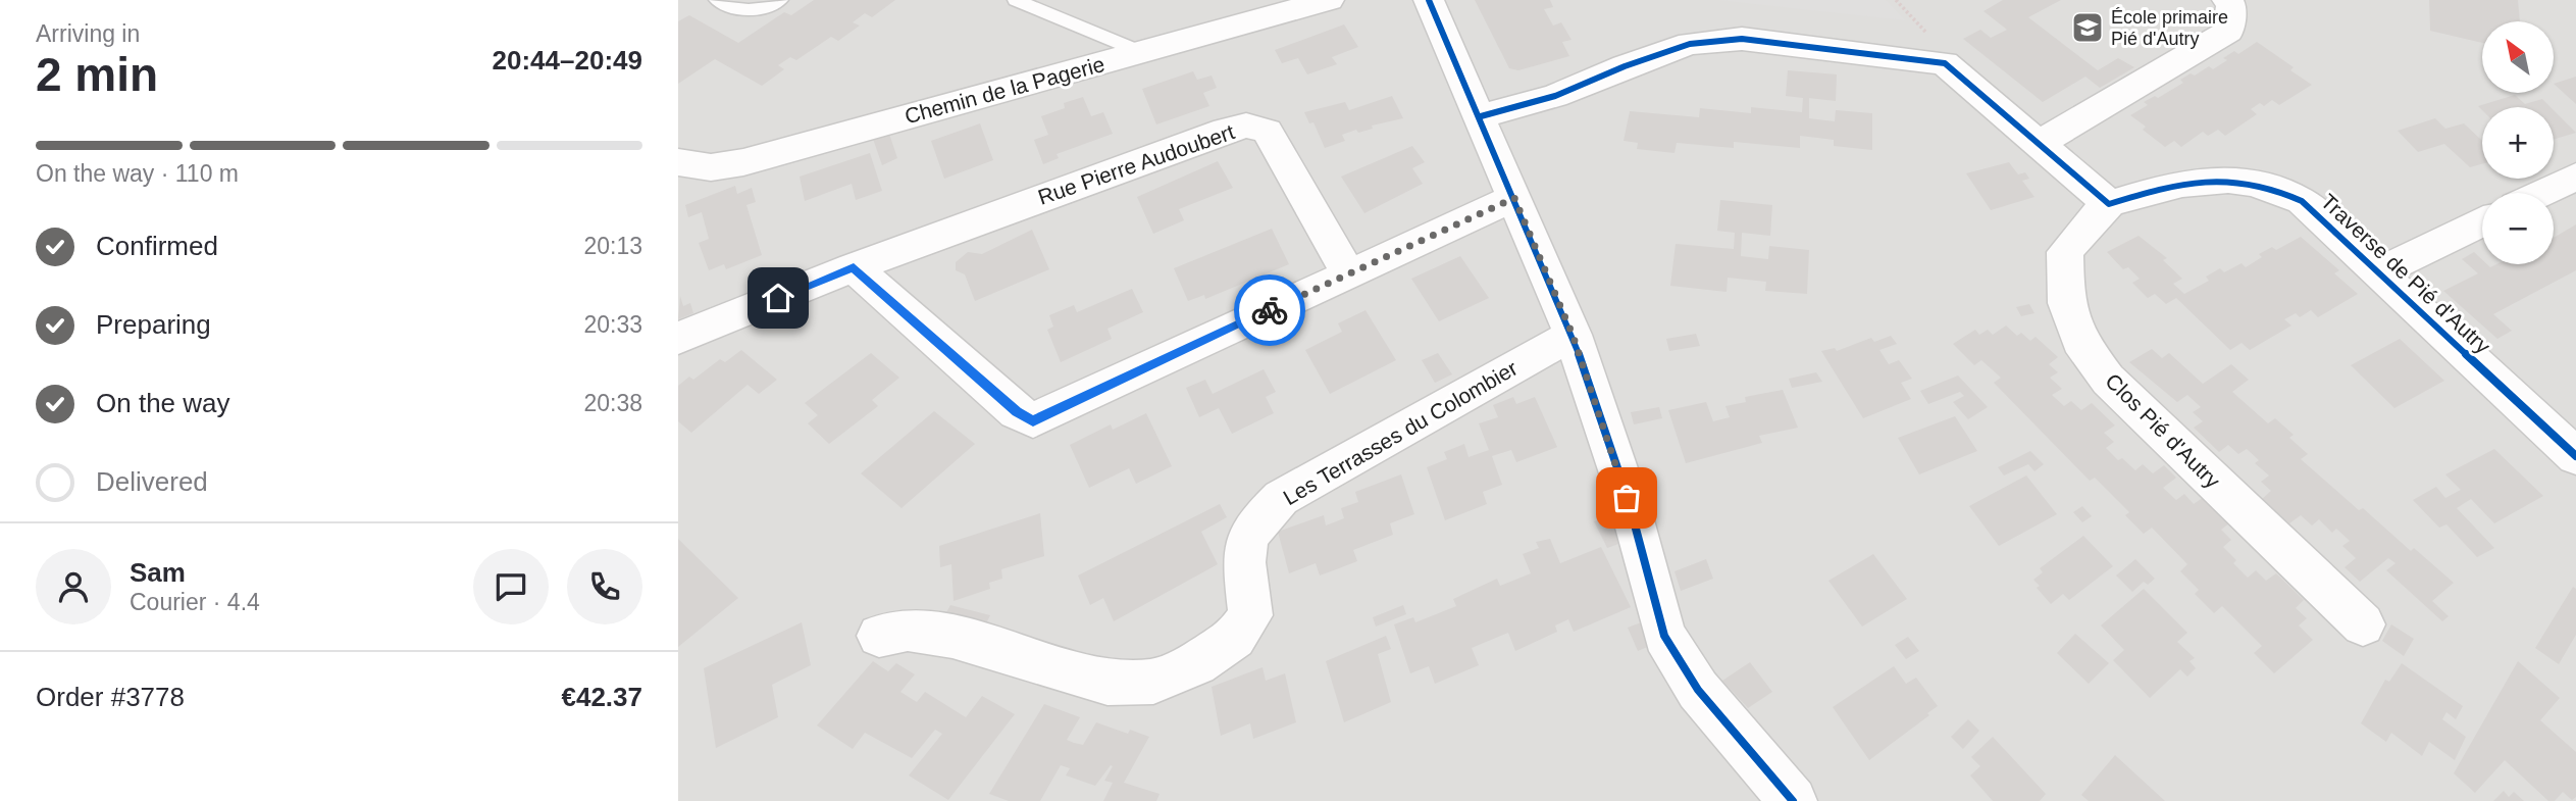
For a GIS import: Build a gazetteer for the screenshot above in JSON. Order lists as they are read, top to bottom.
{
  "streets": {
    "street": [
      "Chemin de la Pagerie",
      "Rue Pierre Audoubert",
      "Traverse de Pié d'Autry",
      "Clos Pié d'Autry",
      "Les Terrasses du Colombier"
    ]
  },
  "crossings": [
    ["Traverse de Pié d'Autry", "Clos Pié d'Autry"]
  ],
  "places": {
    "school or university": ["École primaire Pié d'Autry"]
  },
  "north": "top left",
  "page": {
    "heading": ["2 min", "Arriving in", "20:44–20:49"],
    "panel": [
      "Sam",
      "Courier · 4.4",
      "Order #3778",
      "€42.37"
    ],
    "map_buttons": ["+", "−"],
    "bar": "On the way · 110 m",
    "list": [
      ["Confirmed", "20:13"],
      ["Preparing", "20:33"],
      ["On the way", "20:38"],
      "Delivered"
    ]
  }
}
